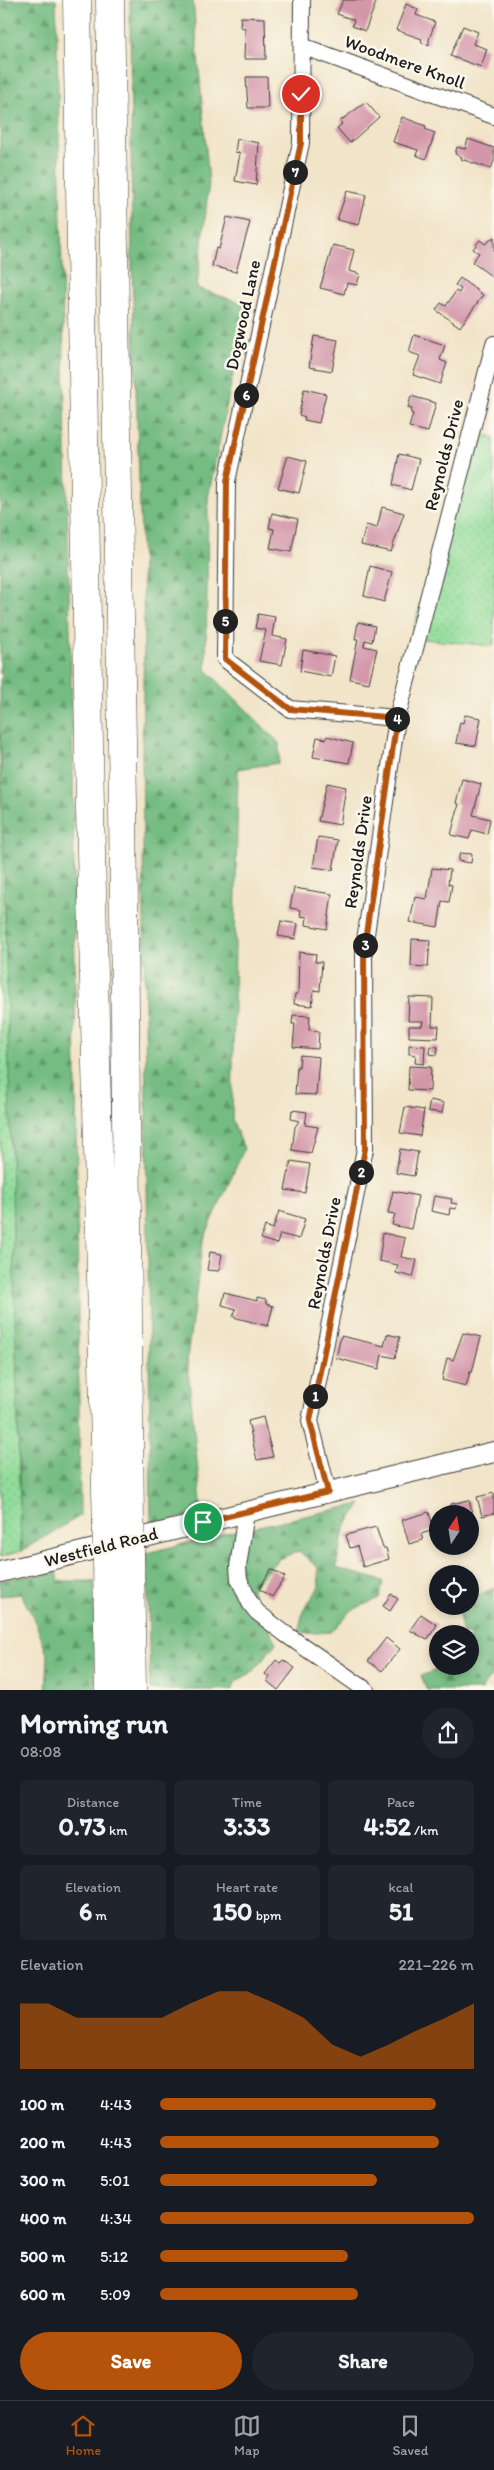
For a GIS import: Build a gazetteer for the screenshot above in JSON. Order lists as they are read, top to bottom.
{
  "streets": {
    "street": [
      "Woodmere Knoll",
      "Dogwood Lane",
      "Reynolds Drive",
      "Westfield Road"
    ]
  },
  "crossings": [
    ["Woodmere Knoll", "Dogwood Lane"],
    ["Dogwood Lane", "Reynolds Drive"],
    ["Reynolds Drive", "Westfield Road"]
  ],
  "north": "top",
  "page": {
    "pins": [
      "7",
      "6",
      "5",
      "4",
      "3",
      "2",
      "1"
    ],
    "heading": ["Morning run", "08:08"],
    "stats": [
      ["Distance", "0.73 km"],
      ["Time", "3:33"],
      ["Pace", "4:52 /km"],
      ["Elevation", "6 m"],
      ["Heart rate", "150 bpm"],
      ["kcal", "51"]
    ],
    "chart": ["Elevation", "221–226 m"],
    "list": [
      {
        "name": "100 m",
        "note": "4:43"
      },
      {
        "name": "200 m",
        "note": "4:43"
      },
      {
        "name": "300 m",
        "note": "5:01"
      },
      {
        "name": "400 m",
        "note": "4:34"
      },
      {
        "name": "500 m",
        "note": "5:12"
      },
      {
        "name": "600 m",
        "note": "5:09"
      }
    ],
    "buttons": ["Save", "Share"],
    "tabs": ["Home", "Map", "Saved"]
  }
}
